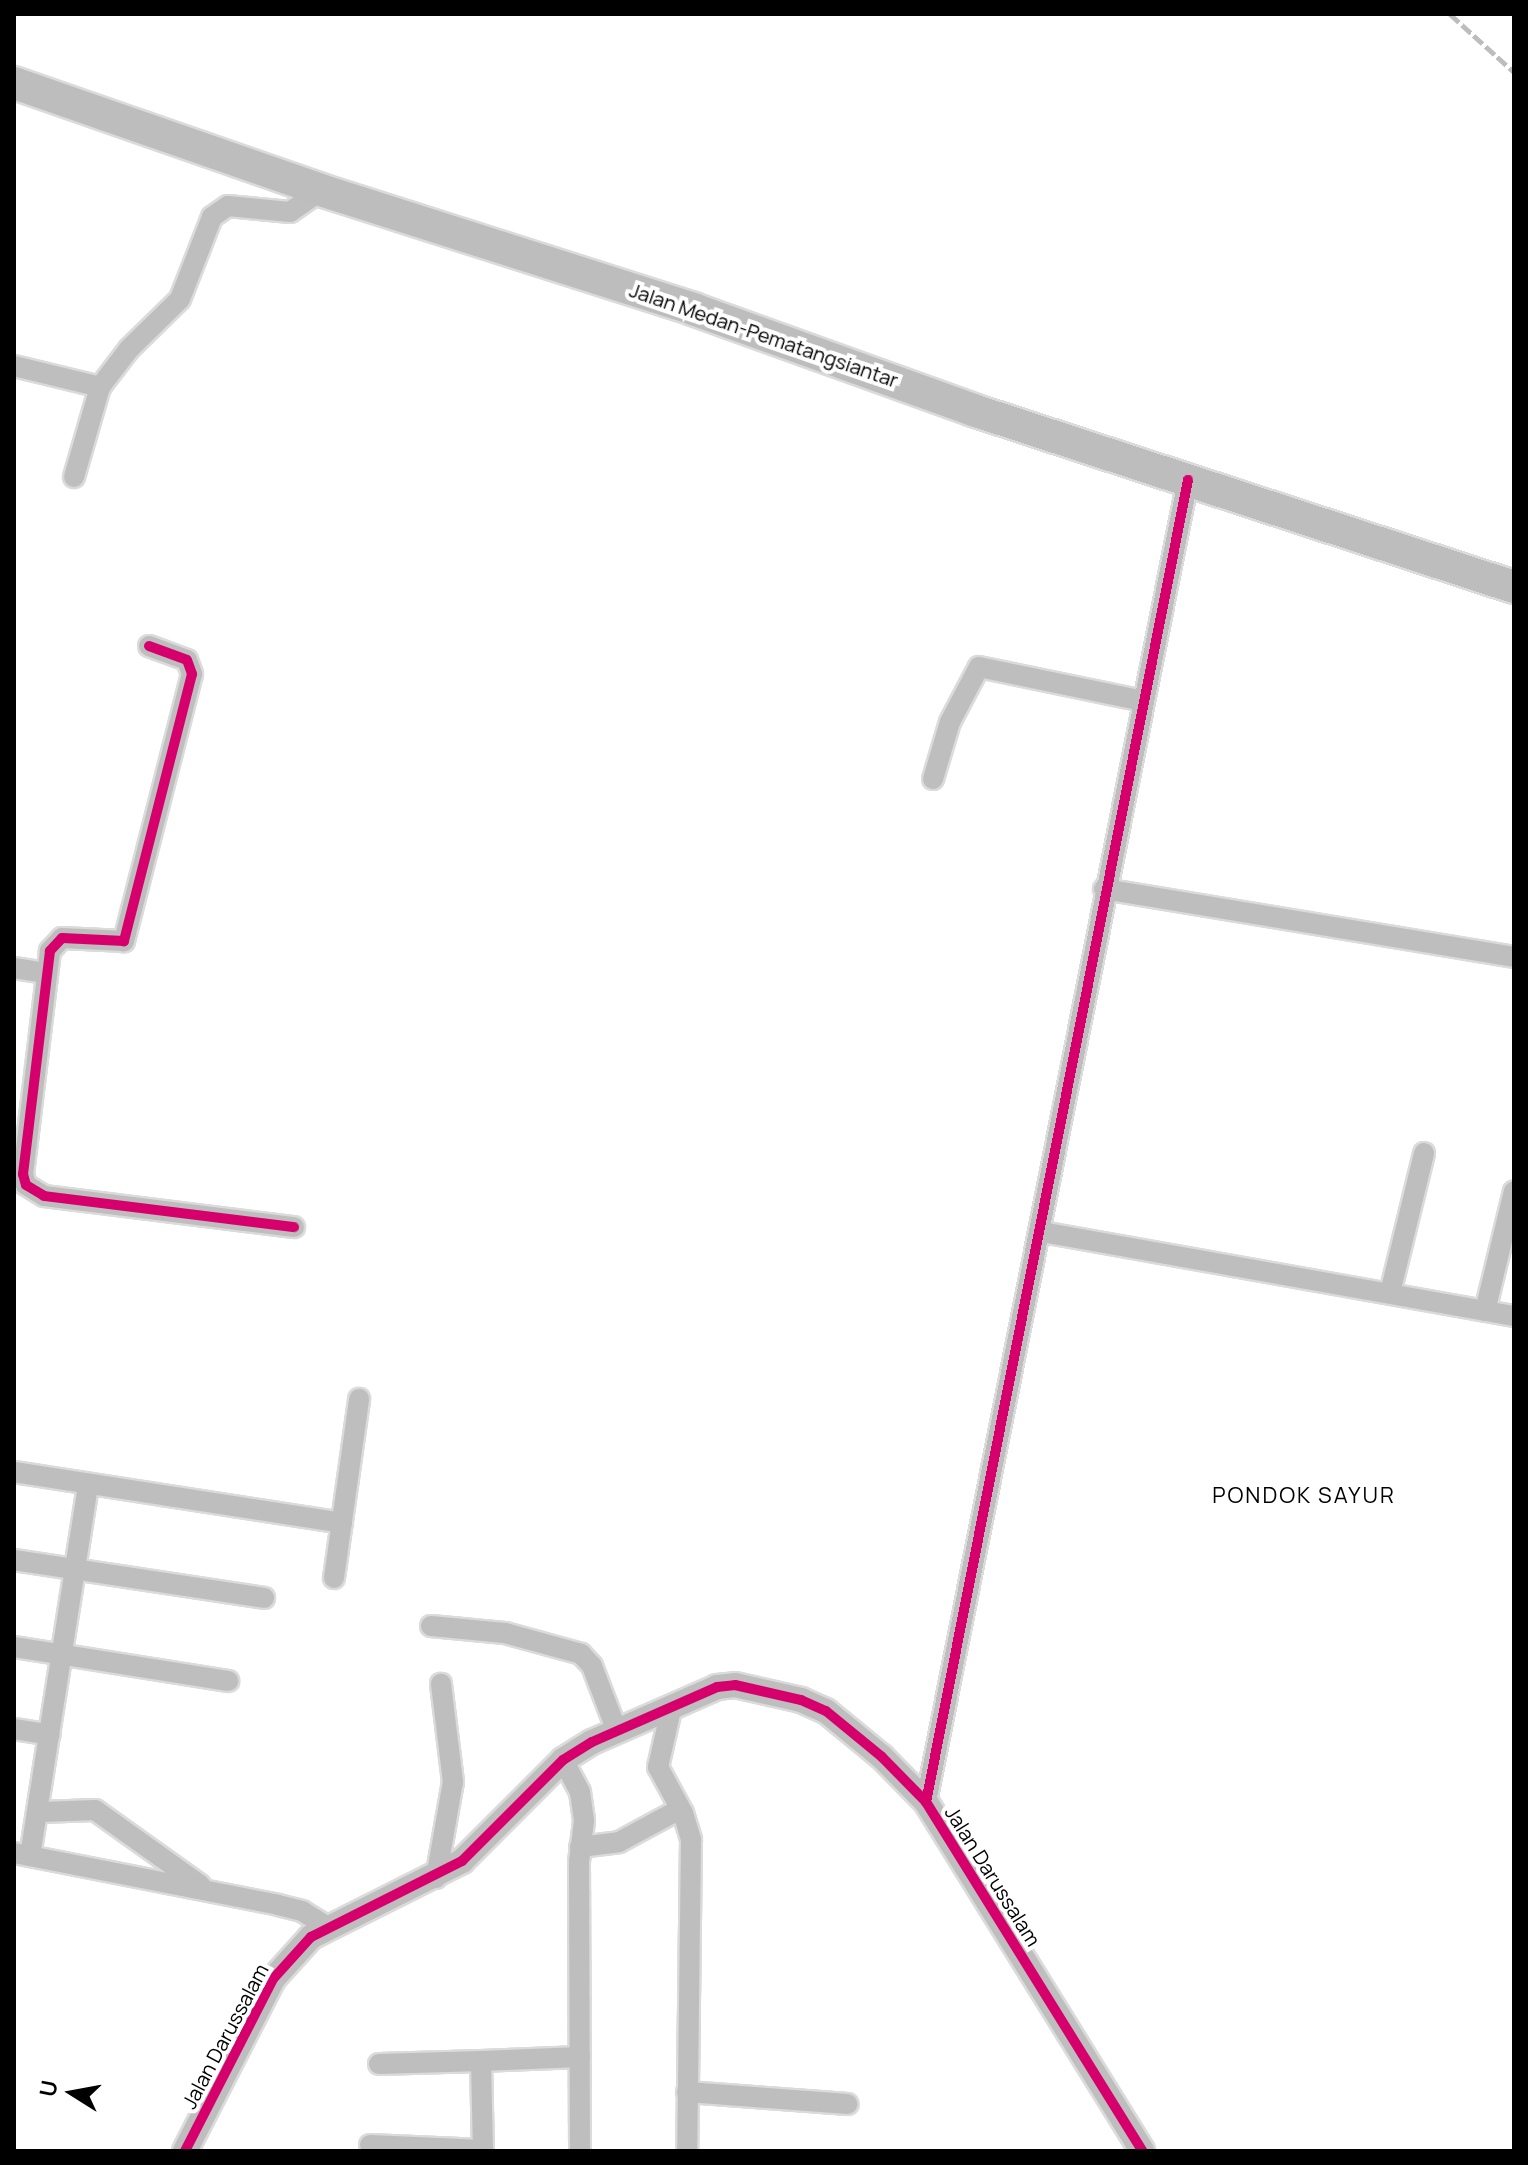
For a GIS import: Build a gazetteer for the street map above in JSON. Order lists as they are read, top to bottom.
{
  "streets": {
    "highway": ["Jalan Medan-Pematangsiantar"],
    "street": ["Jalan Darussalam"]
  },
  "districts": ["PONDOK SAYUR"],
  "north": "left"
}
